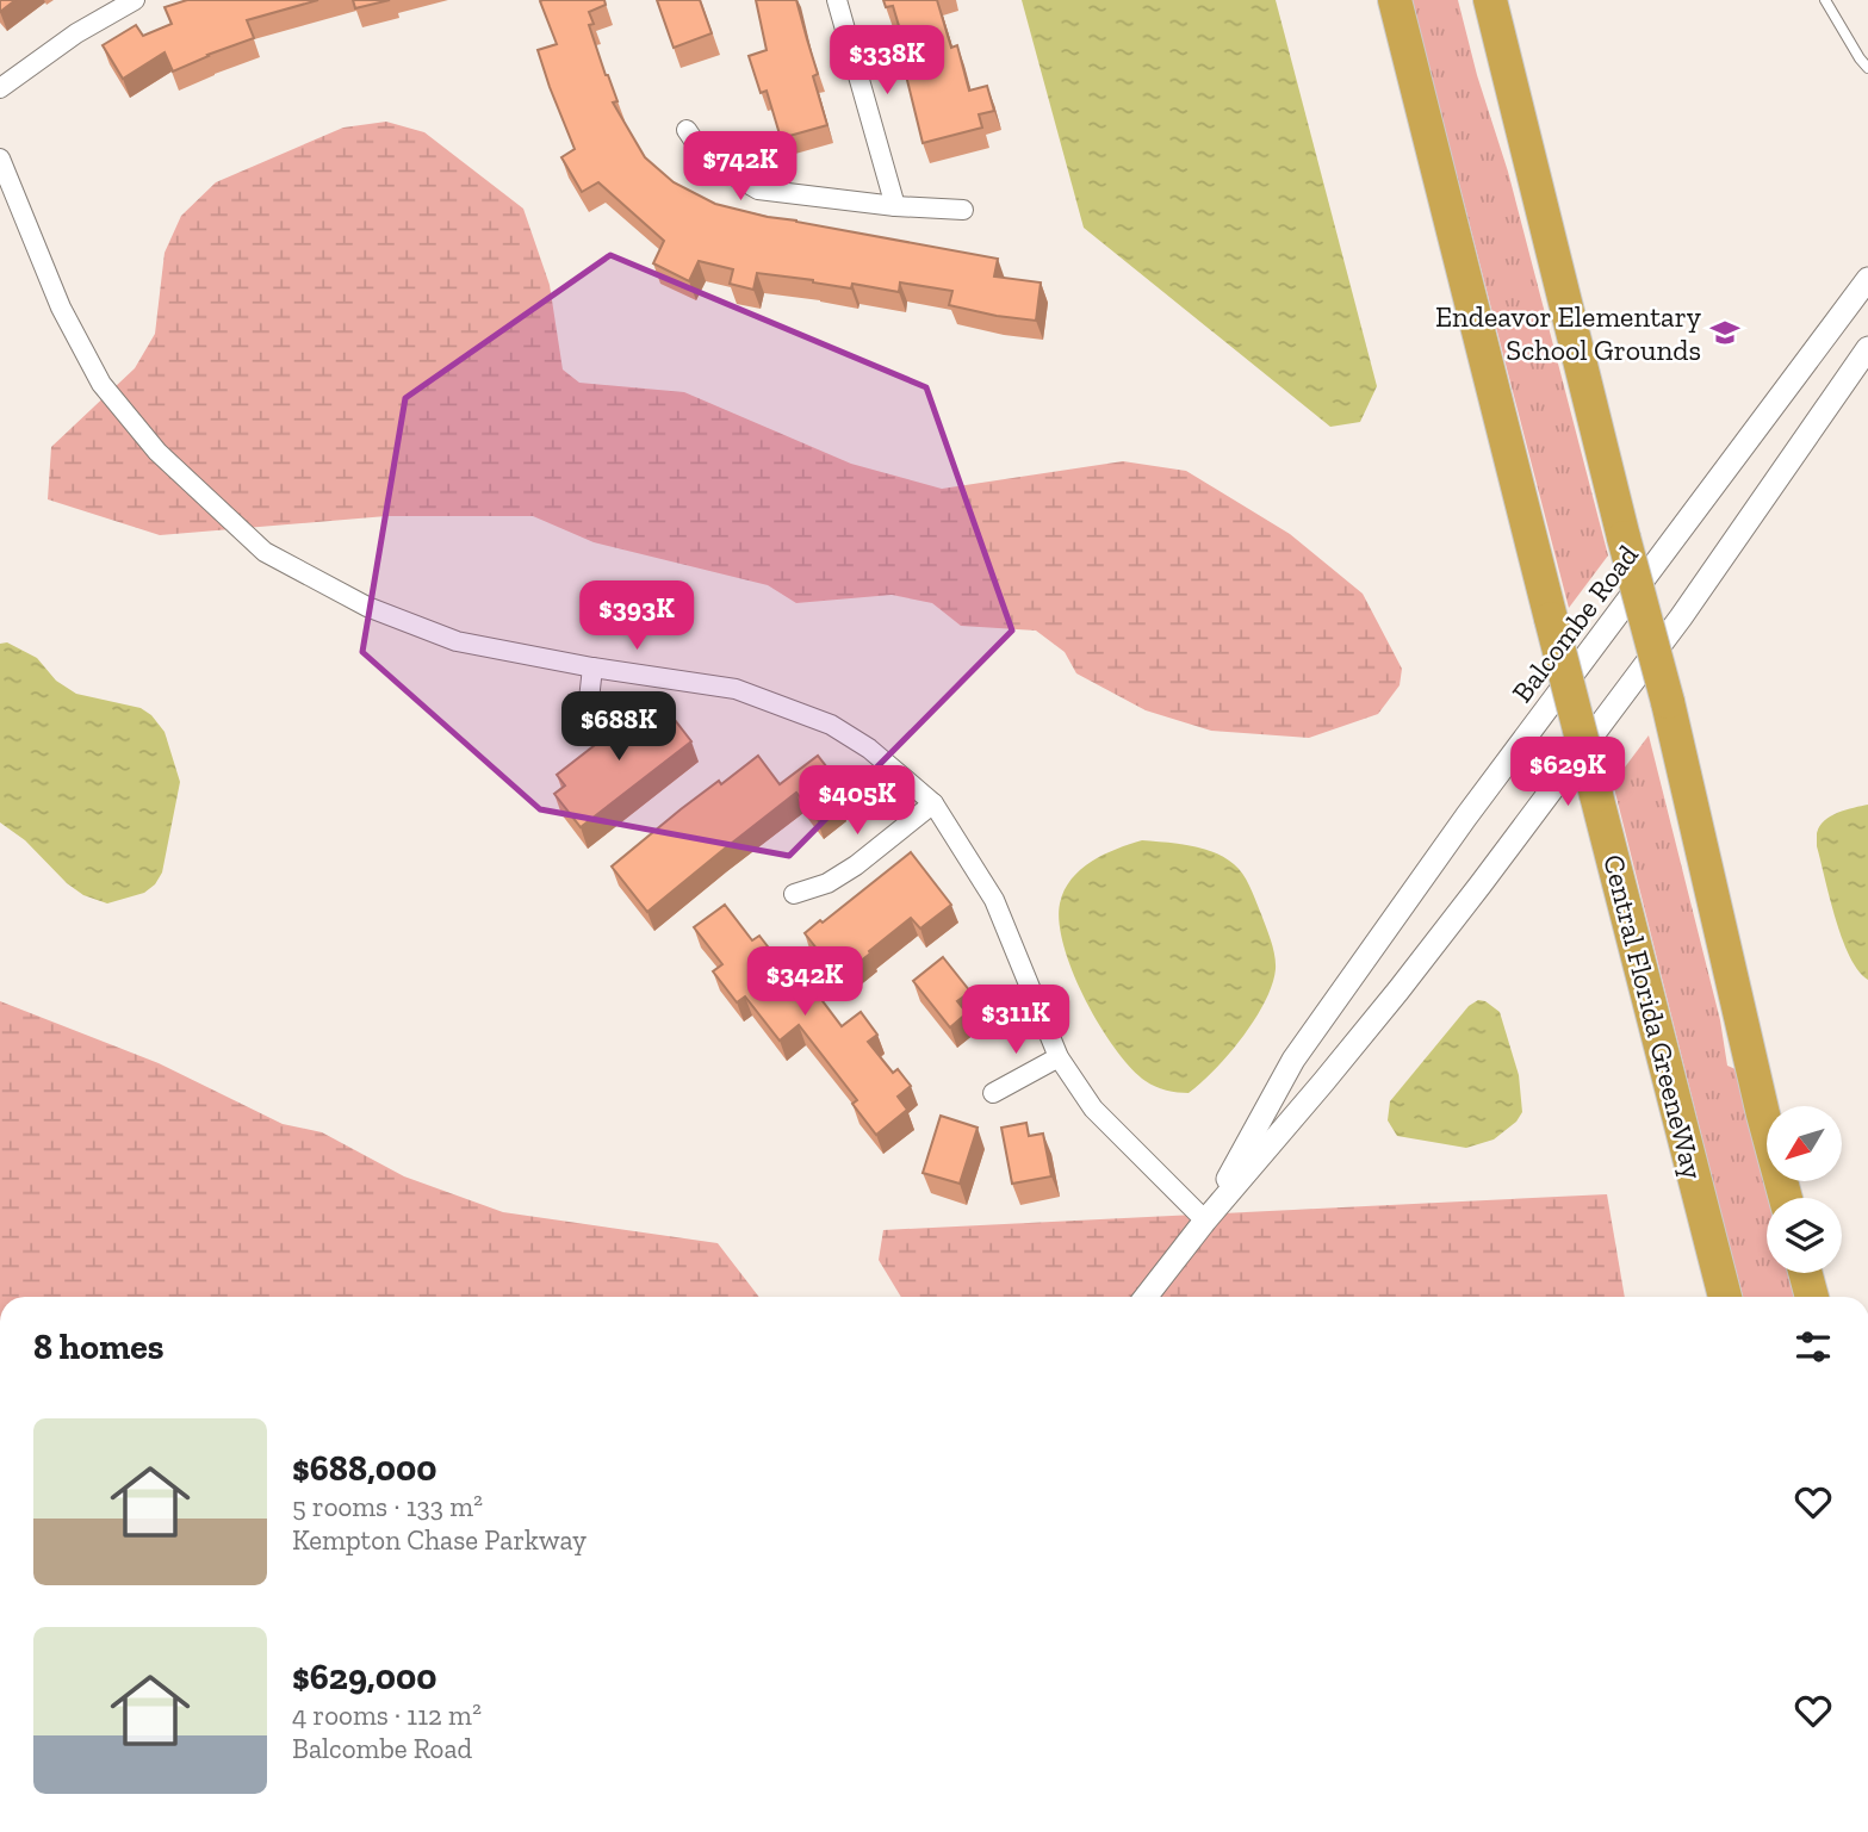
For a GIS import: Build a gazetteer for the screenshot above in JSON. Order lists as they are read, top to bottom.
{
  "streets": {
    "highway": ["Central Florida GreeneWay"],
    "street": ["Balcombe Road"]
  },
  "places": {
    "school or university": ["Endeavor Elementary School Grounds"]
  },
  "north": "bottom left",
  "page": {
    "price": [
      "$338K",
      "$742K",
      "$393K",
      "$688K",
      "$629K",
      "$405K",
      "$342K",
      "$311K"
    ],
    "heading": "8 homes",
    "list": [
      {
        "name": "$688,000",
        "note": "5 rooms · 133 m² · Kempton Chase Parkway"
      },
      {
        "name": "$629,000",
        "note": "4 rooms · 112 m² · Balcombe Road"
      }
    ]
  }
}
